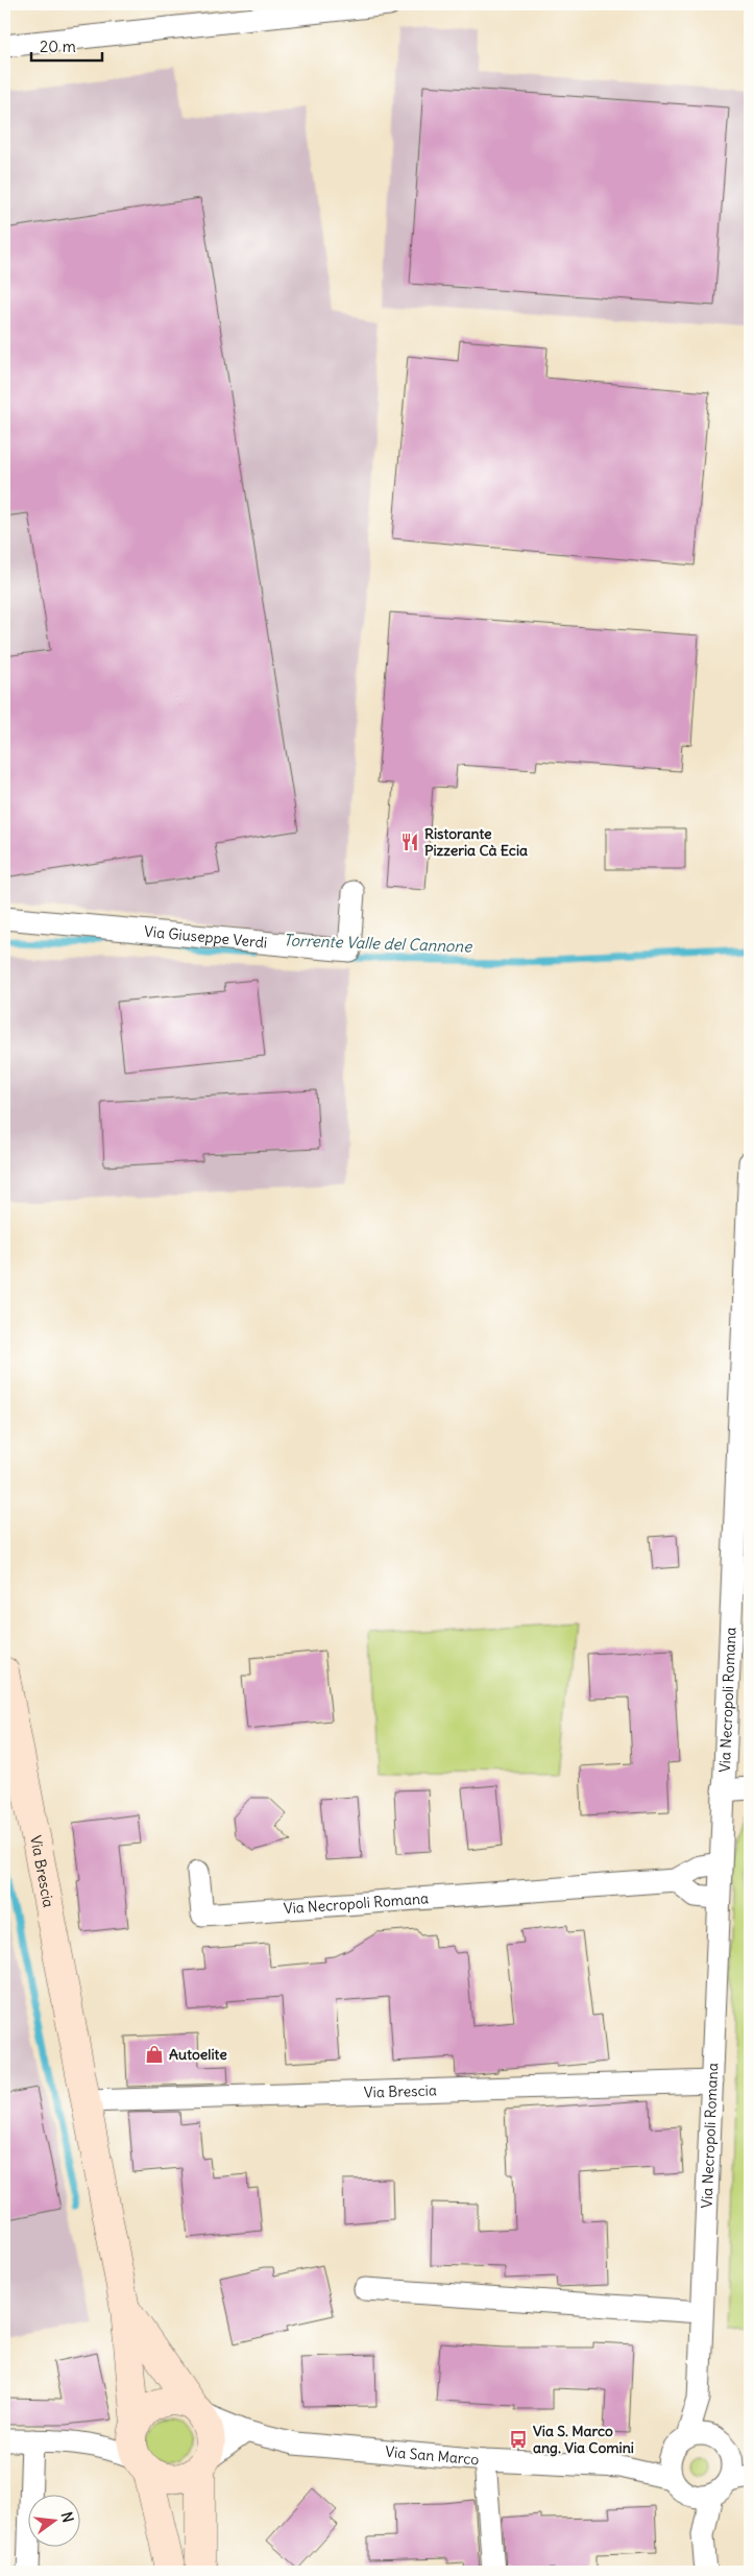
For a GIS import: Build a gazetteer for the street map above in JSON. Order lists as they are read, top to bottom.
{
  "streets": {
    "main road": ["Via Brescia"],
    "street": ["Via Giuseppe Verdi", "Via Necropoli Romana", "Via San Marco"]
  },
  "crossings": [
    ["Via Necropoli Romana", "Via Brescia"],
    ["Via Necropoli Romana", "Via San Marco"],
    ["Via Brescia", "Via San Marco"]
  ],
  "water": ["Torrente Valle del Cannone"],
  "places": {
    "restaurant": ["Ristorante Pizzeria Cà Ecia"],
    "shop": ["Autoelite"],
    "bus stop": ["Via S. Marco ang. Via Comini"]
  },
  "scale_bar": "20 m",
  "north": "right"
}
